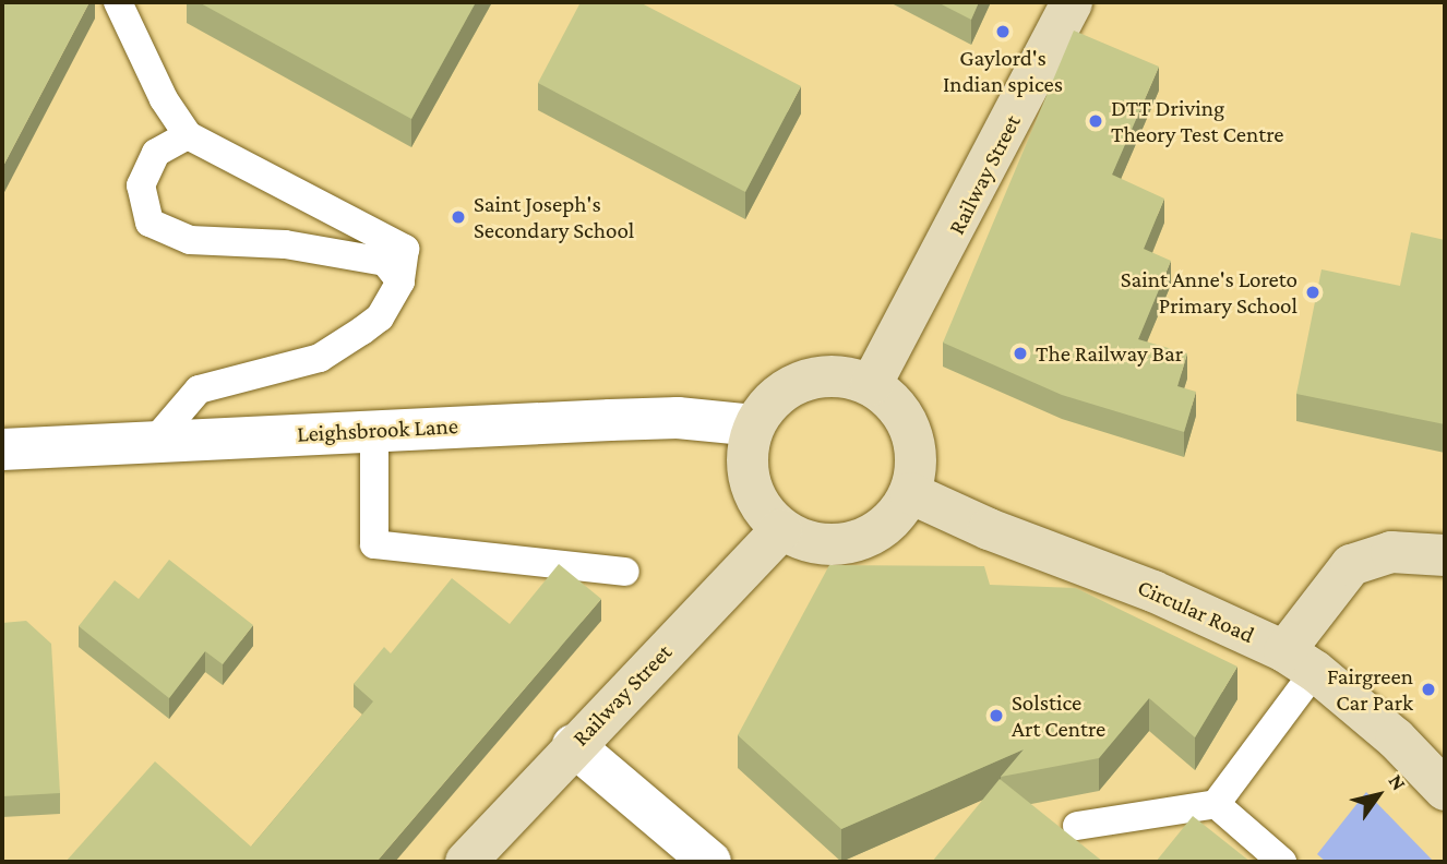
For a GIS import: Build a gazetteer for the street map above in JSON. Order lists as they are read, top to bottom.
{
  "streets": {
    "main road": ["Railway Street", "Circular Road"],
    "street": ["Leighsbrook Lane"]
  },
  "crossings": [
    ["Railway Street", "Leighsbrook Lane"],
    ["Railway Street", "Circular Road"],
    ["Leighsbrook Lane", "Circular Road"]
  ],
  "places": [
    "Gaylord's Indian spices",
    "DTT Driving Theory Test Centre",
    "Saint Joseph's Secondary School",
    "Saint Anne's Loreto Primary School",
    "The Railway Bar",
    "Fairgreen Car Park",
    "Solstice Art Centre"
  ],
  "north": "top right"
}
